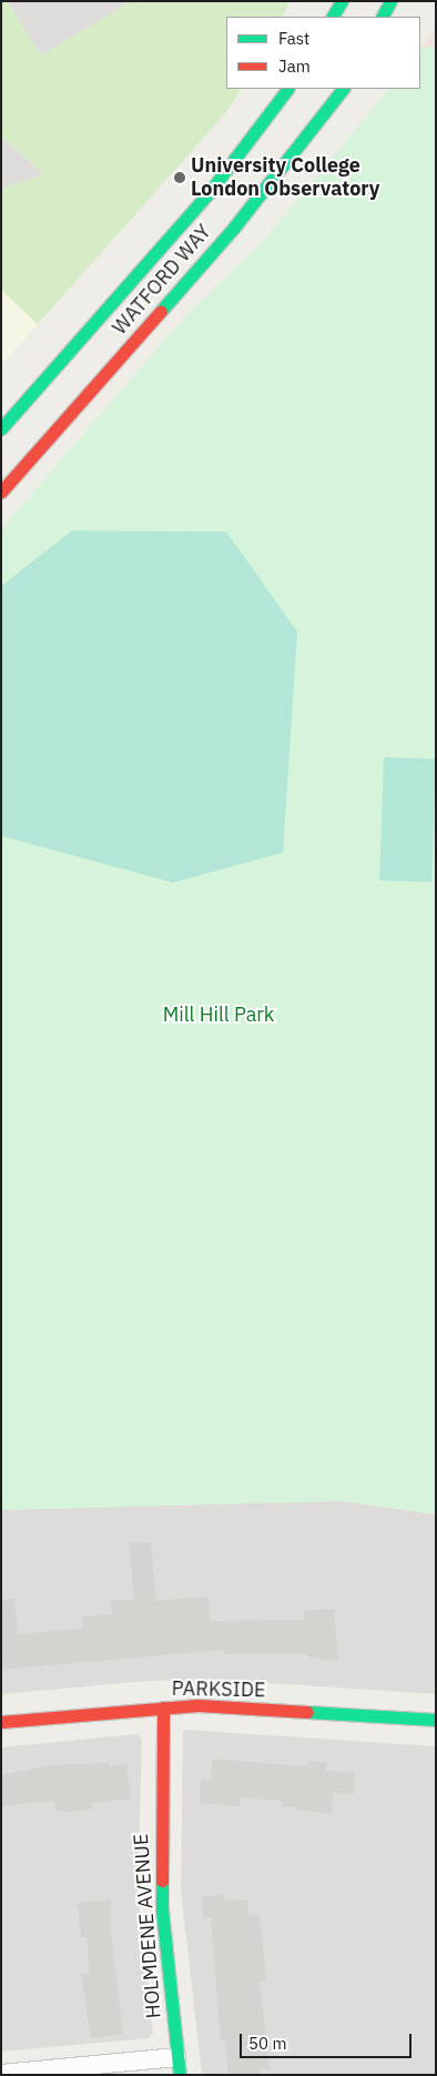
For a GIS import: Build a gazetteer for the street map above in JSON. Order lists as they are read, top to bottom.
{
  "streets": {
    "main road": ["WATFORD WAY", "PARKSIDE", "HOLMDENE AVENUE"]
  },
  "crossings": [
    ["PARKSIDE", "HOLMDENE AVENUE"]
  ],
  "parks": ["Mill Hill Park"],
  "places": ["University College London Observatory"],
  "legend": ["Fast", "Jam"],
  "scale_bar": "50 m"
}
